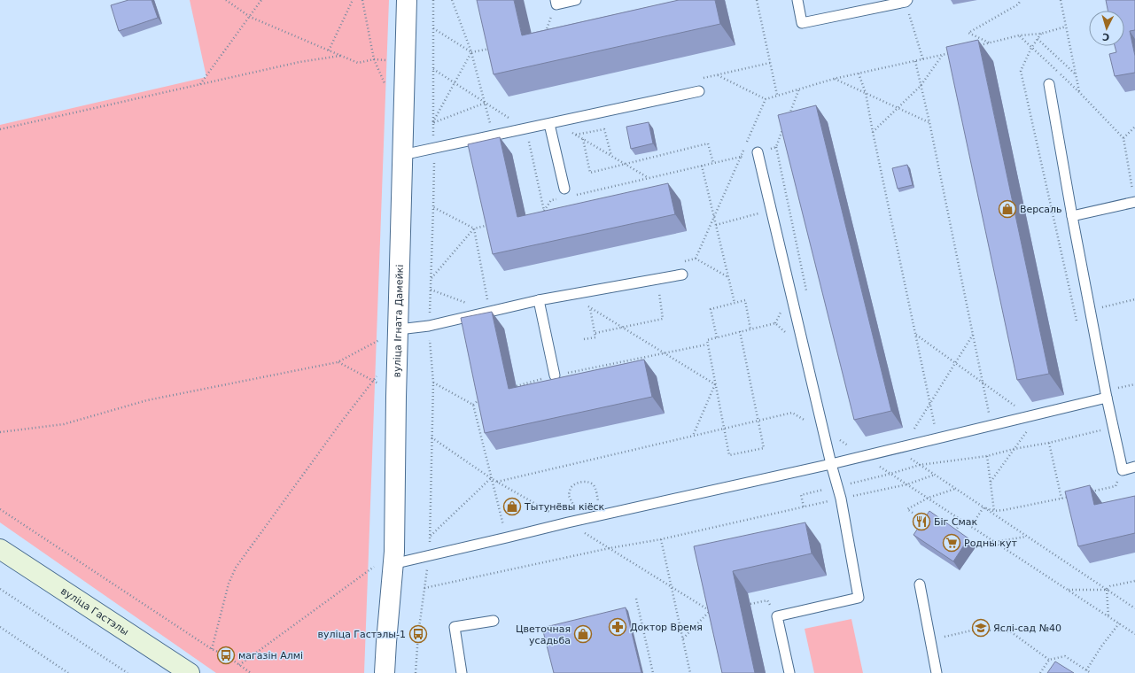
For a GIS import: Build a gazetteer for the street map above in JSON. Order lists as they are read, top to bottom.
{
  "streets": {
    "main road": ["вуліца Гастэлы"],
    "street": ["вуліца Ігната Дамейкі"]
  },
  "places": {
    "shop": ["Версаль", "Тытунёвы кіёск", "Цветочная усадьба"],
    "restaurant": ["Біг Смак"],
    "supermarket": ["Родны кут"],
    "pharmacy": ["Доктор Время"],
    "school or university": ["Яслі-сад №40"],
    "bus stop": ["вуліца Гастэлы-1", "магазін Алмі"]
  },
  "north": "bottom"
}
